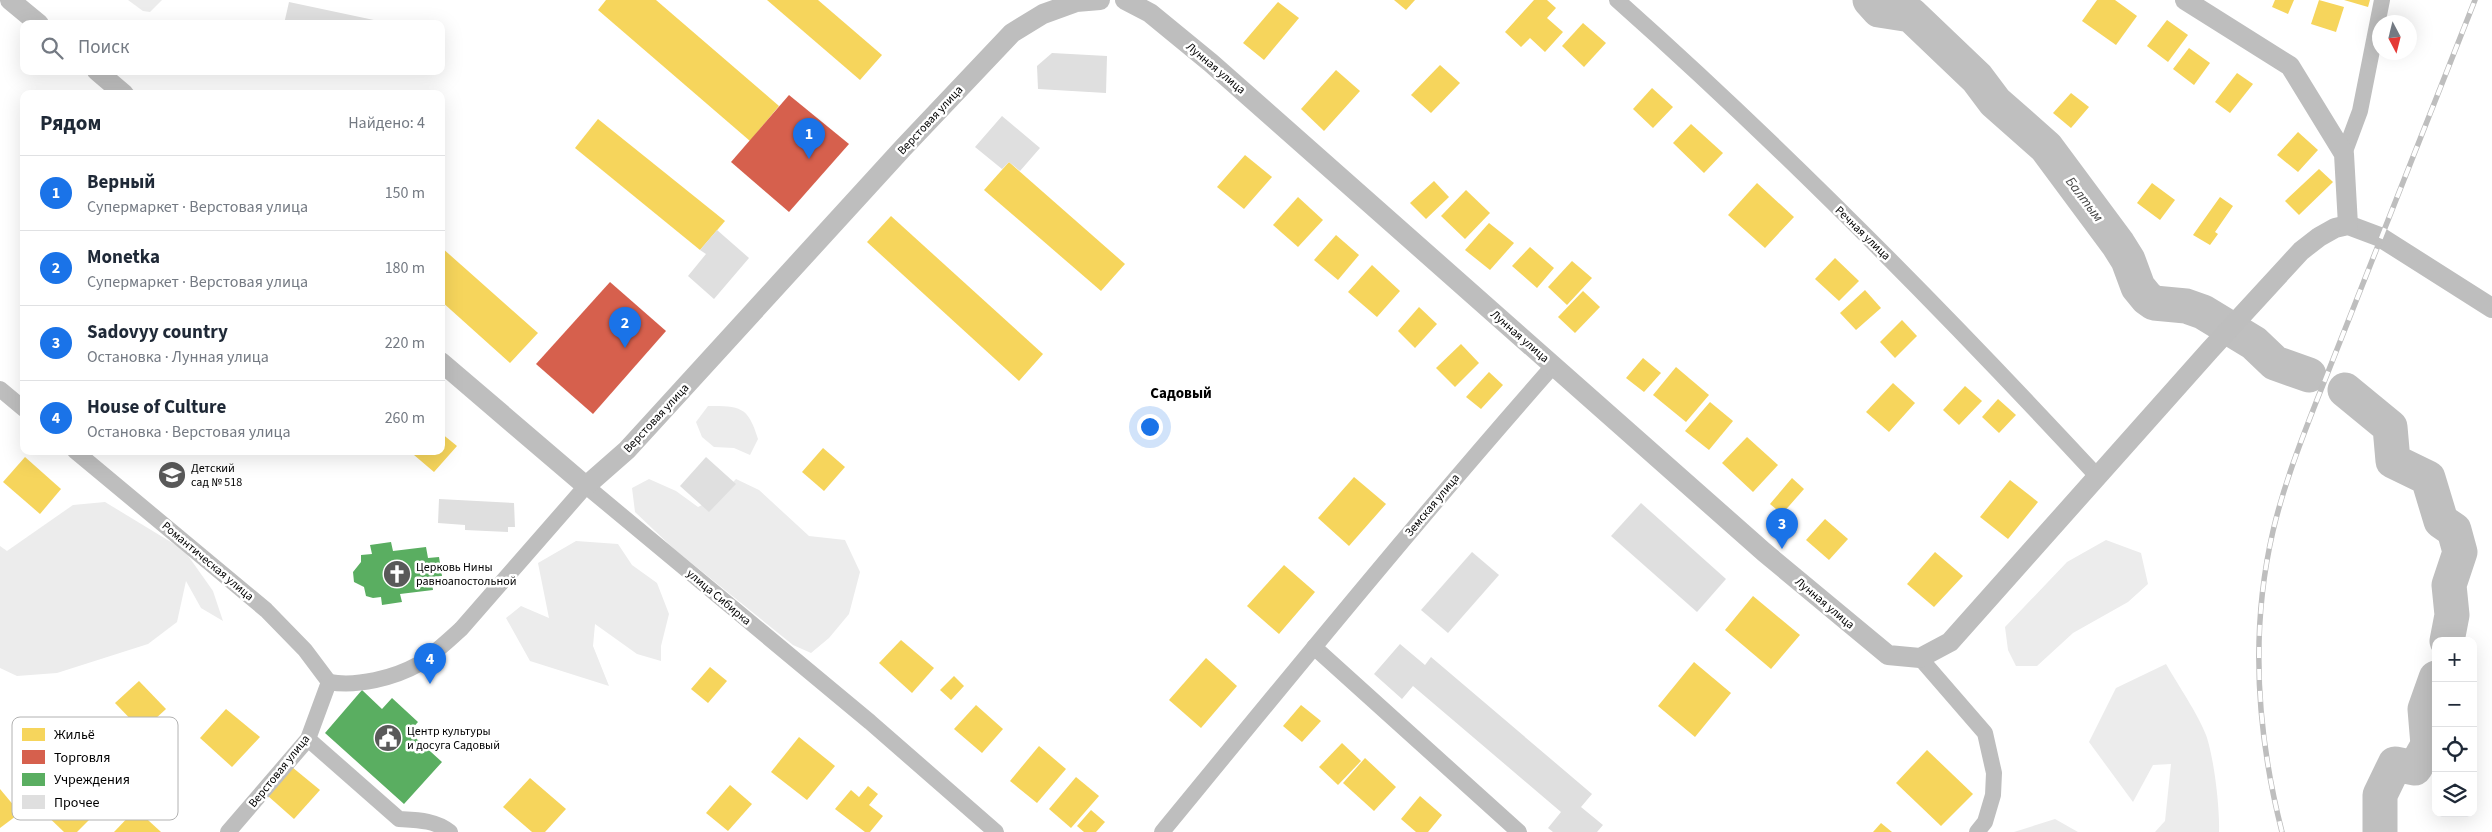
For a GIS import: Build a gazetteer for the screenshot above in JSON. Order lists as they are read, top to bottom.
{
  "streets": {
    "street": [
      "Лунная улица",
      "Верстовая улица",
      "Речная улица",
      "Земская улица",
      "Романтическая улица",
      "улица Сибирка"
    ]
  },
  "crossings": [
    ["Лунная улица", "Земская улица"],
    ["Верстовая улица", "Романтическая улица"],
    ["Верстовая улица", "улица Сибирка"]
  ],
  "districts": ["Садовый"],
  "water": ["Балтым"],
  "places": {
    "school or university": ["Детский сад № 518"],
    "church": ["Церковь Нины равноапостольной"],
    "public building": ["Центр культуры и досуга Садовый"]
  },
  "legend": [
    "Жильё",
    "Торговля",
    "Учреждения",
    "Прочее"
  ],
  "north": "bottom",
  "page": {
    "search": "Поиск",
    "heading": ["Рядом", "Найдено: 4"],
    "pins": [
      "1",
      "2",
      "3",
      "4"
    ],
    "list": [
      {
        "mark": "1",
        "name": "Верный",
        "note": "Супермаркет · Верстовая улица",
        "value": "150 m"
      },
      {
        "mark": "2",
        "name": "Monetka",
        "note": "Супермаркет · Верстовая улица",
        "value": "180 m"
      },
      {
        "mark": "3",
        "name": "Sadovyy country",
        "note": "Остановка · Лунная улица",
        "value": "220 m"
      },
      {
        "mark": "4",
        "name": "House of Culture",
        "note": "Остановка · Верстовая улица",
        "value": "260 m"
      }
    ],
    "map_buttons": ["+", "−"]
  }
}
